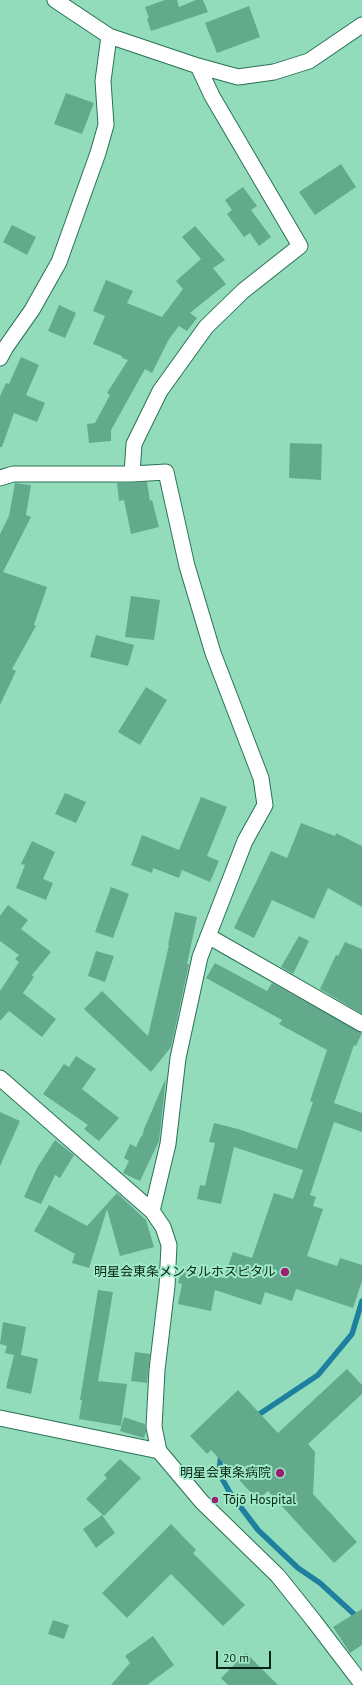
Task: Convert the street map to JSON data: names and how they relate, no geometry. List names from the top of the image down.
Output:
{
  "places": ["明星会東条メンタルホスピタル", "明星会東条病院", "Tōjō Hospital"],
  "scale_bar": "20 m"
}
